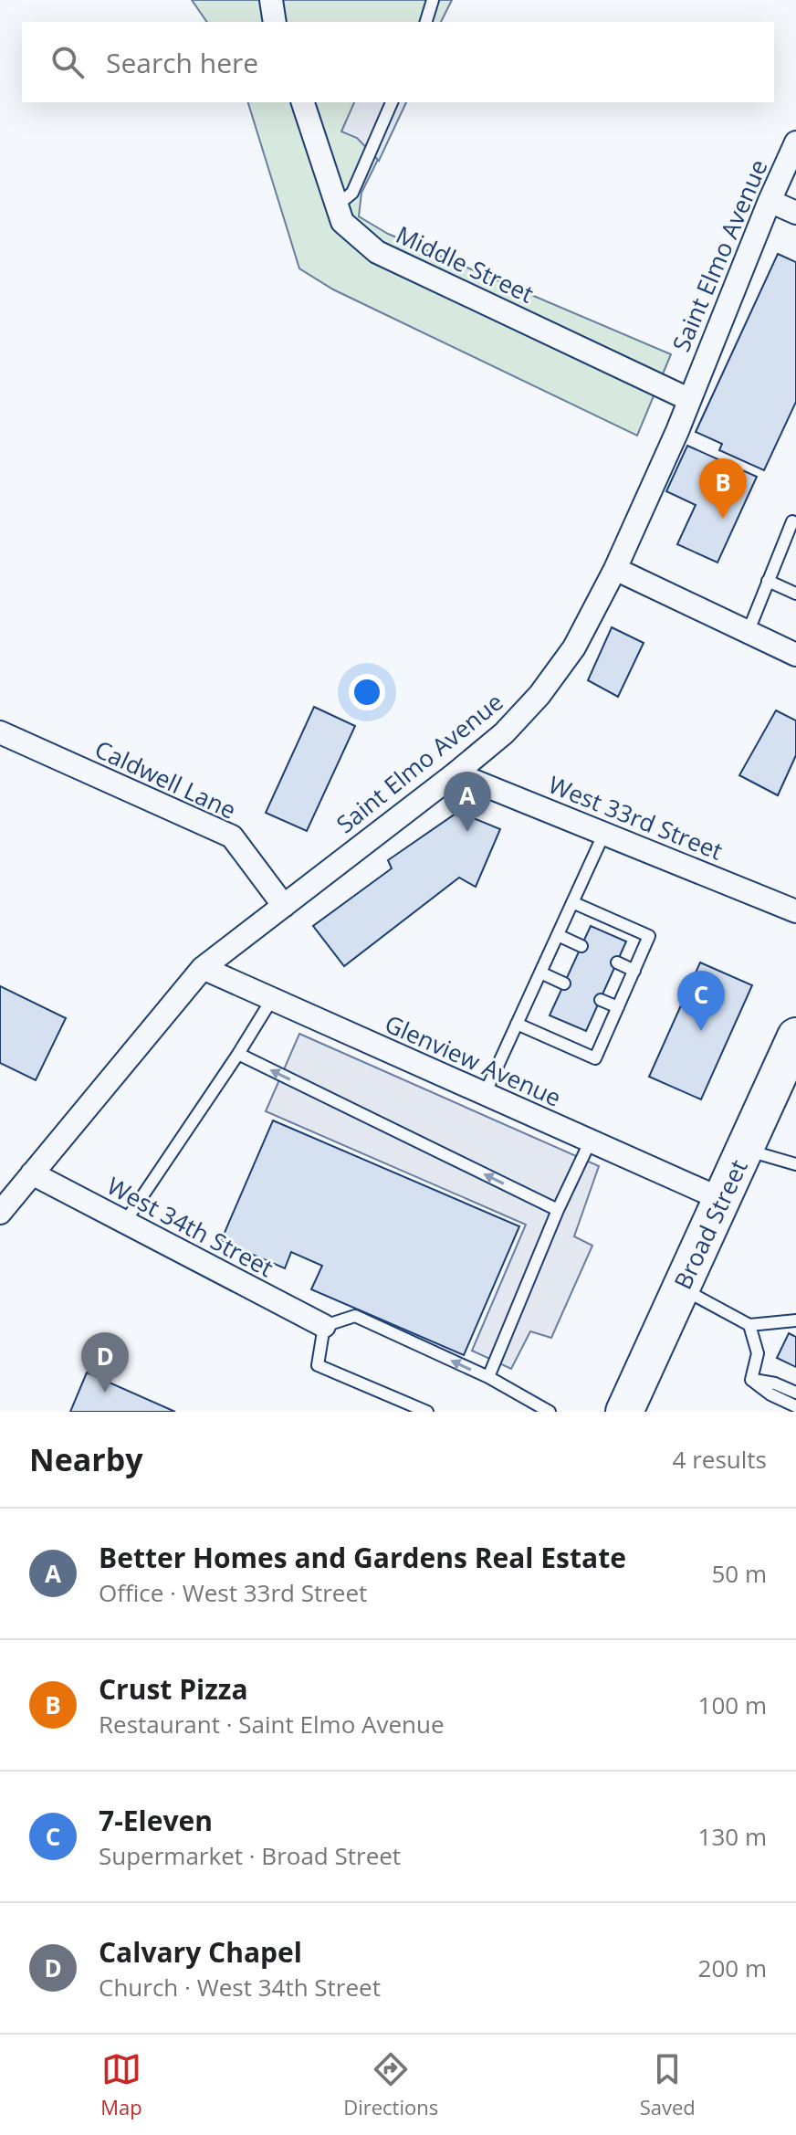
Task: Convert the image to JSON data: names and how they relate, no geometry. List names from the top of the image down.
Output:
{
  "streets": {
    "main road": ["Broad Street"],
    "street": [
      "Saint Elmo Avenue",
      "Middle Street",
      "Caldwell Lane",
      "West 33rd Street",
      "Glenview Avenue",
      "West 34th Street"
    ]
  },
  "crossings": [
    ["Saint Elmo Avenue", "Middle Street"],
    ["Saint Elmo Avenue", "Caldwell Lane"],
    ["Saint Elmo Avenue", "West 33rd Street"],
    ["Saint Elmo Avenue", "Glenview Avenue"],
    ["Saint Elmo Avenue", "West 34th Street"],
    ["Glenview Avenue", "Broad Street"]
  ],
  "page": {
    "search": "Search here",
    "pins": [
      "B",
      "A",
      "C",
      "D"
    ],
    "heading": ["Nearby", "4 results"],
    "list": [
      {
        "mark": "A",
        "name": "Better Homes and Gardens Real Estate",
        "note": "Office · West 33rd Street",
        "value": "50 m"
      },
      {
        "mark": "B",
        "name": "Crust Pizza",
        "note": "Restaurant · Saint Elmo Avenue",
        "value": "100 m"
      },
      {
        "mark": "C",
        "name": "7-Eleven",
        "note": "Supermarket · Broad Street",
        "value": "130 m"
      },
      {
        "mark": "D",
        "name": "Calvary Chapel",
        "note": "Church · West 34th Street",
        "value": "200 m"
      }
    ],
    "nav": ["Map", "Directions", "Saved"]
  }
}
